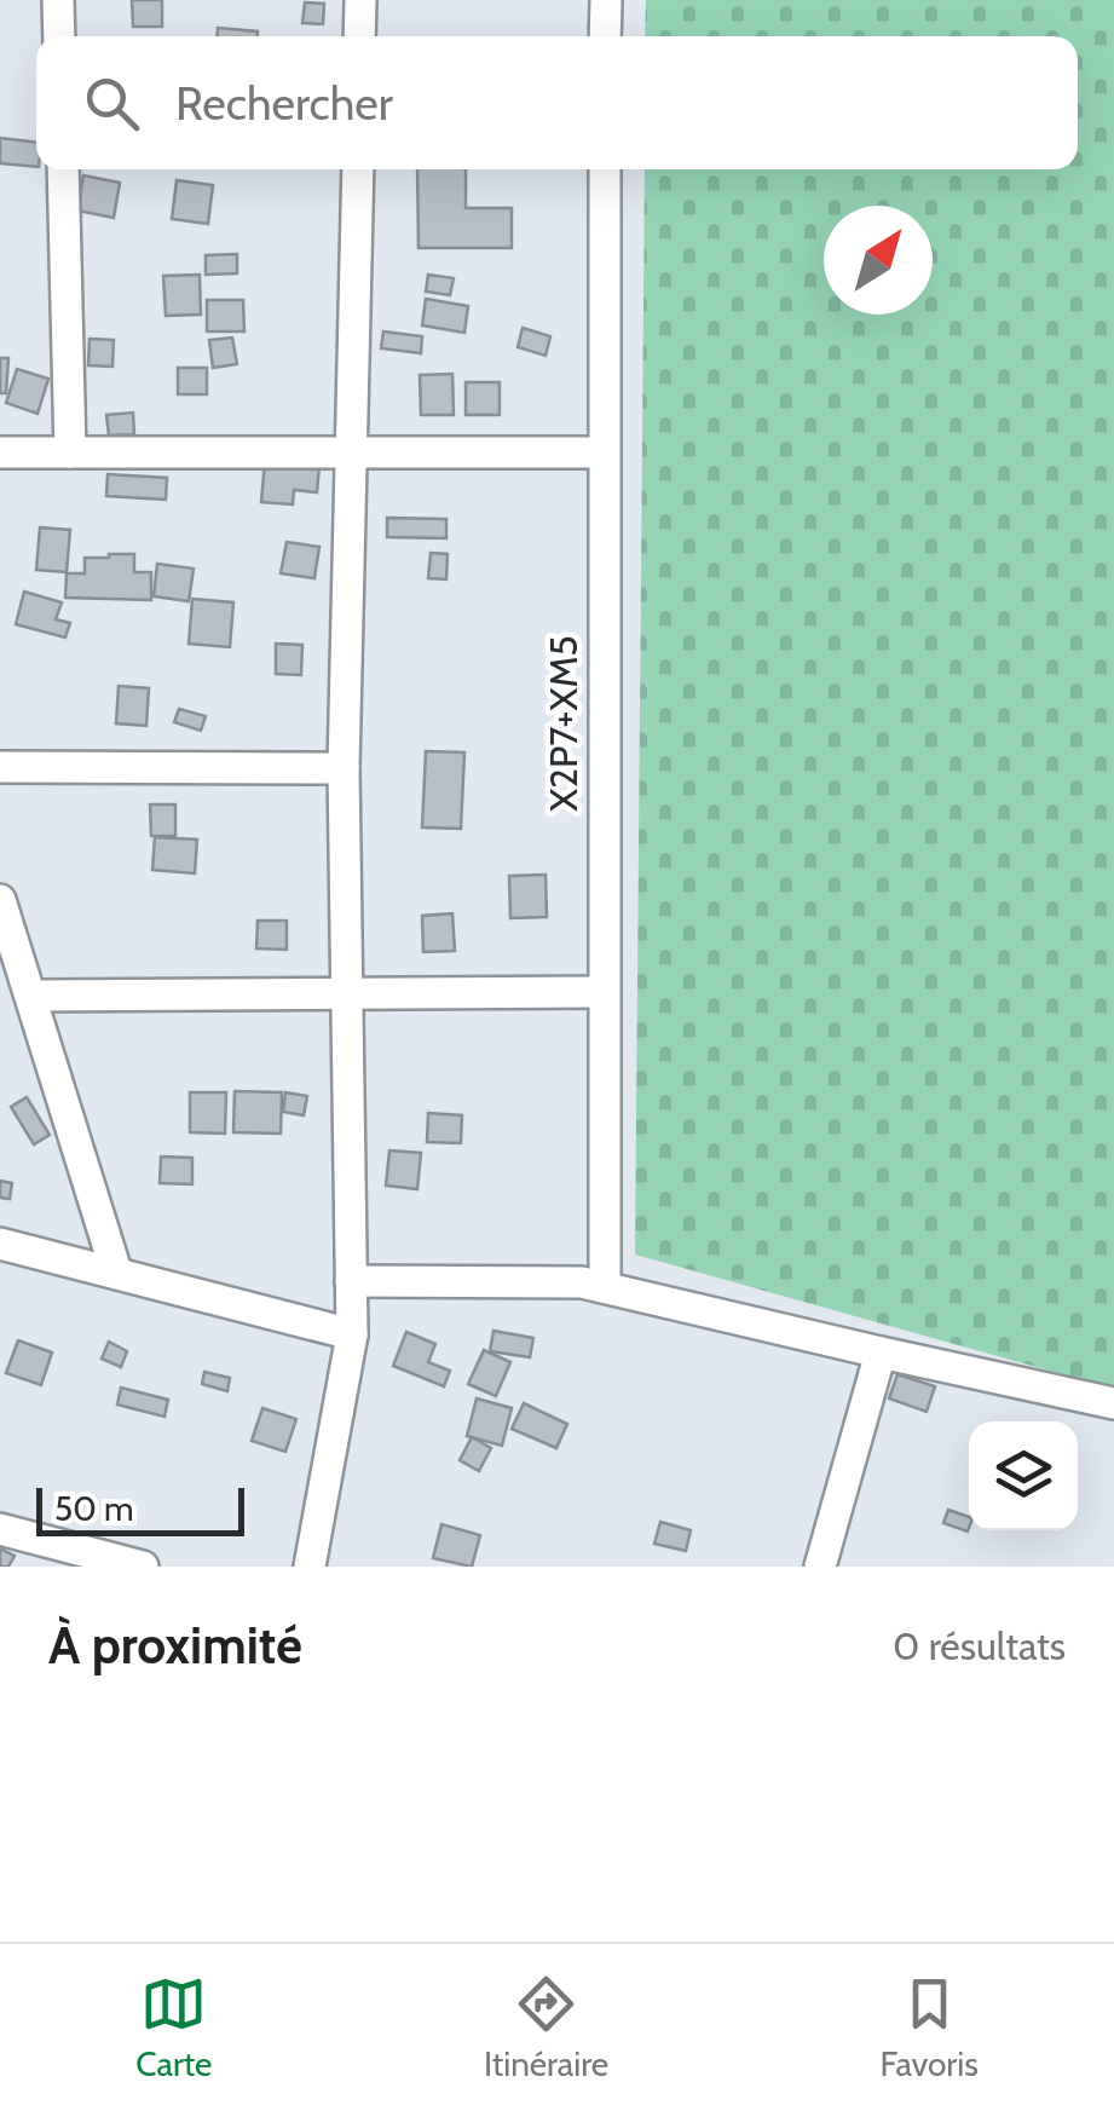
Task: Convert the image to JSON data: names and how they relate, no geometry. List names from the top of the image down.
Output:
{
  "streets": {
    "street": ["X2P7+XM5"]
  },
  "scale_bar": "50 m",
  "north": "top right",
  "page": {
    "search": "Rechercher",
    "scale": "50 m",
    "heading": ["À proximité", "0 résultats"],
    "nav": ["Carte", "Itinéraire", "Favoris"]
  }
}
